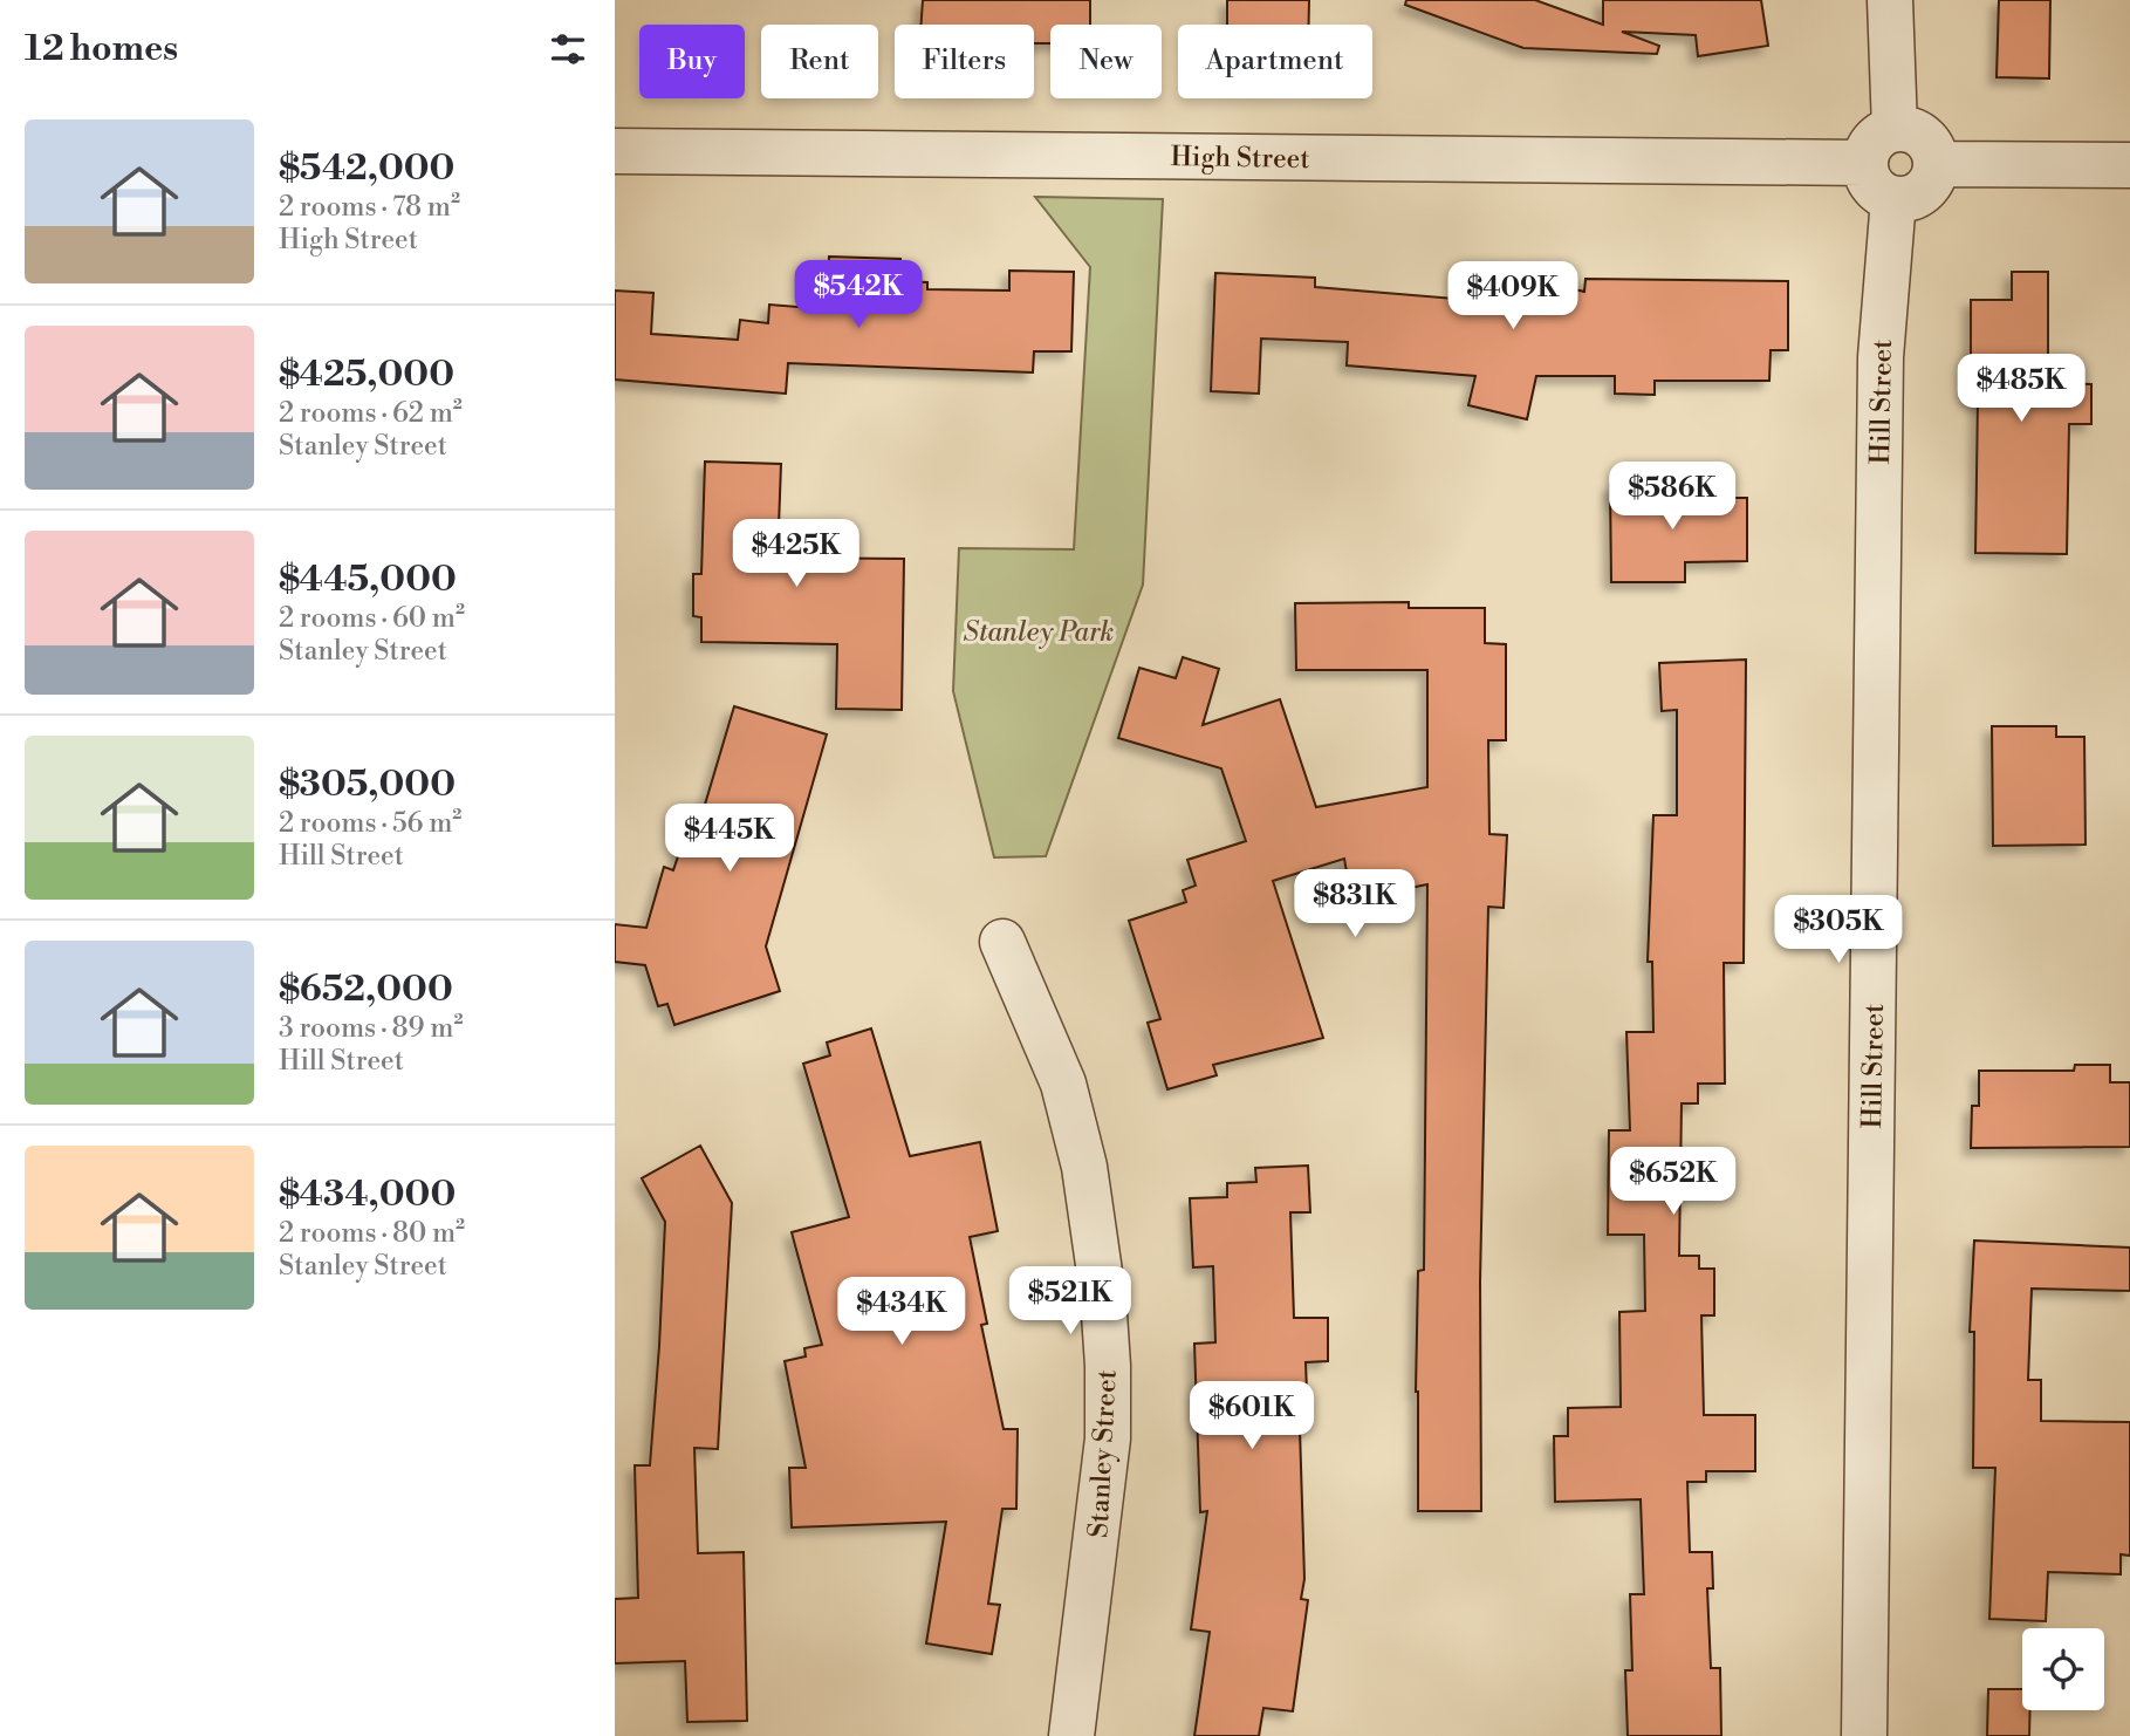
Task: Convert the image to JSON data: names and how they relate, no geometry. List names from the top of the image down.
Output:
{
  "streets": {
    "street": ["High Street", "Hill Street", "Stanley Street"]
  },
  "crossings": [
    ["High Street", "Hill Street"]
  ],
  "parks": ["Stanley Park"],
  "page": {
    "heading": "12 homes",
    "chip": [
      "Buy",
      "Rent",
      "Filters",
      "New",
      "Apartment"
    ],
    "list": [
      {
        "name": "$542,000",
        "note": "2 rooms · 78 m² · High Street"
      },
      {
        "name": "$425,000",
        "note": "2 rooms · 62 m² · Stanley Street"
      },
      {
        "name": "$445,000",
        "note": "2 rooms · 60 m² · Stanley Street"
      },
      {
        "name": "$305,000",
        "note": "2 rooms · 56 m² · Hill Street"
      },
      {
        "name": "$652,000",
        "note": "3 rooms · 89 m² · Hill Street"
      },
      {
        "name": "$434,000",
        "note": "2 rooms · 80 m² · Stanley Street"
      }
    ],
    "price": [
      "$542K",
      "$409K",
      "$485K",
      "$586K",
      "$425K",
      "$445K",
      "$831K",
      "$305K",
      "$652K",
      "$521K",
      "$434K",
      "$601K"
    ]
  }
}
